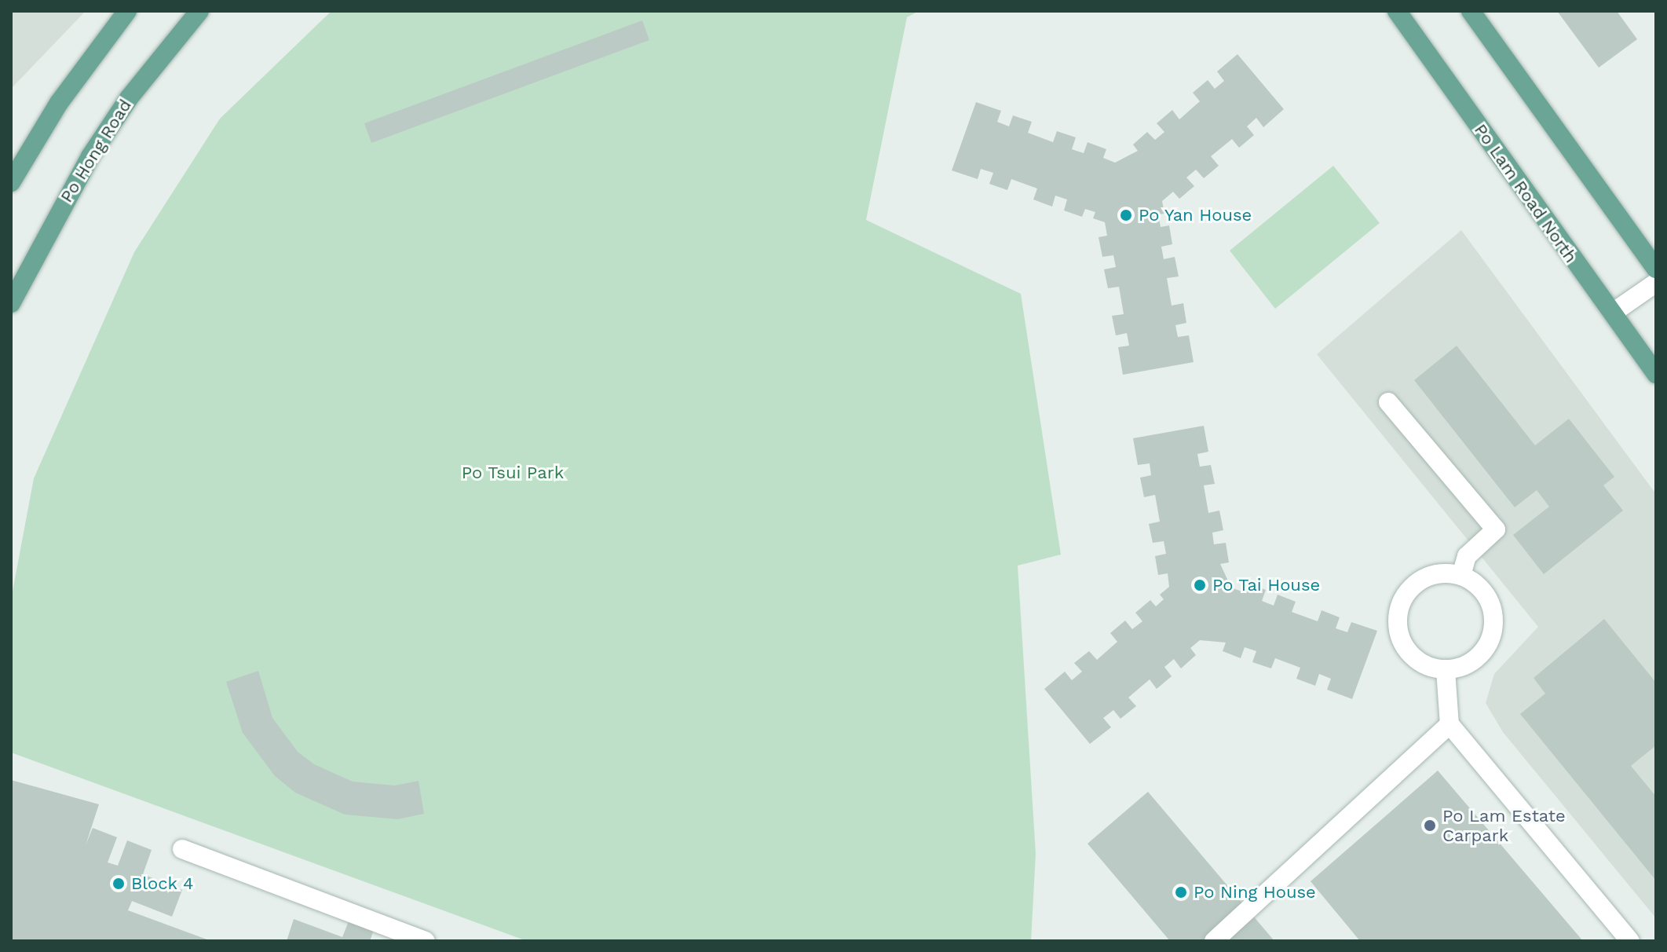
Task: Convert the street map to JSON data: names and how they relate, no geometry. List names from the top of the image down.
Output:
{
  "streets": {
    "main road": ["Po Hong Road", "Po Lam Road North"]
  },
  "parks": ["Po Tsui Park"],
  "places": [
    "Po Yan House",
    "Po Tai House",
    "Po Lam Estate Carpark",
    "Block 4",
    "Po Ning House"
  ]
}
